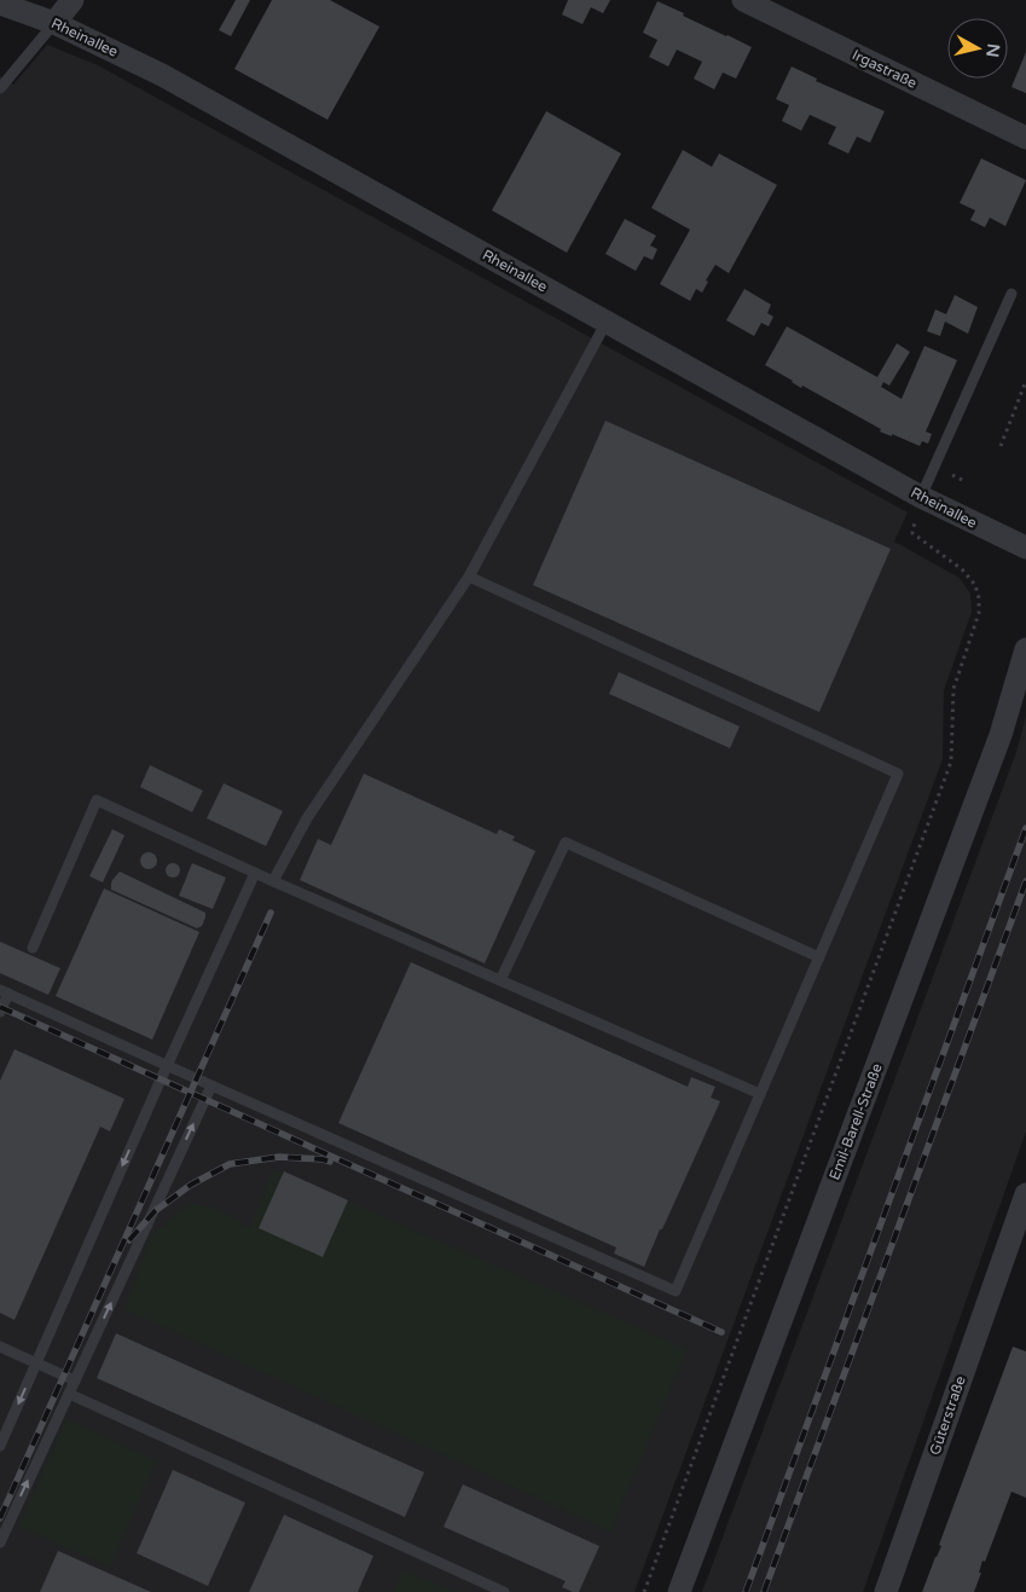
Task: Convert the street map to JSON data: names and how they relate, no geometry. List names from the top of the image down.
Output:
{
  "streets": {
    "street": [
      "Rheinallee",
      "Irgastraße",
      "Emil-Barell-Straße",
      "Güterstraße"
    ]
  },
  "north": "right"
}
